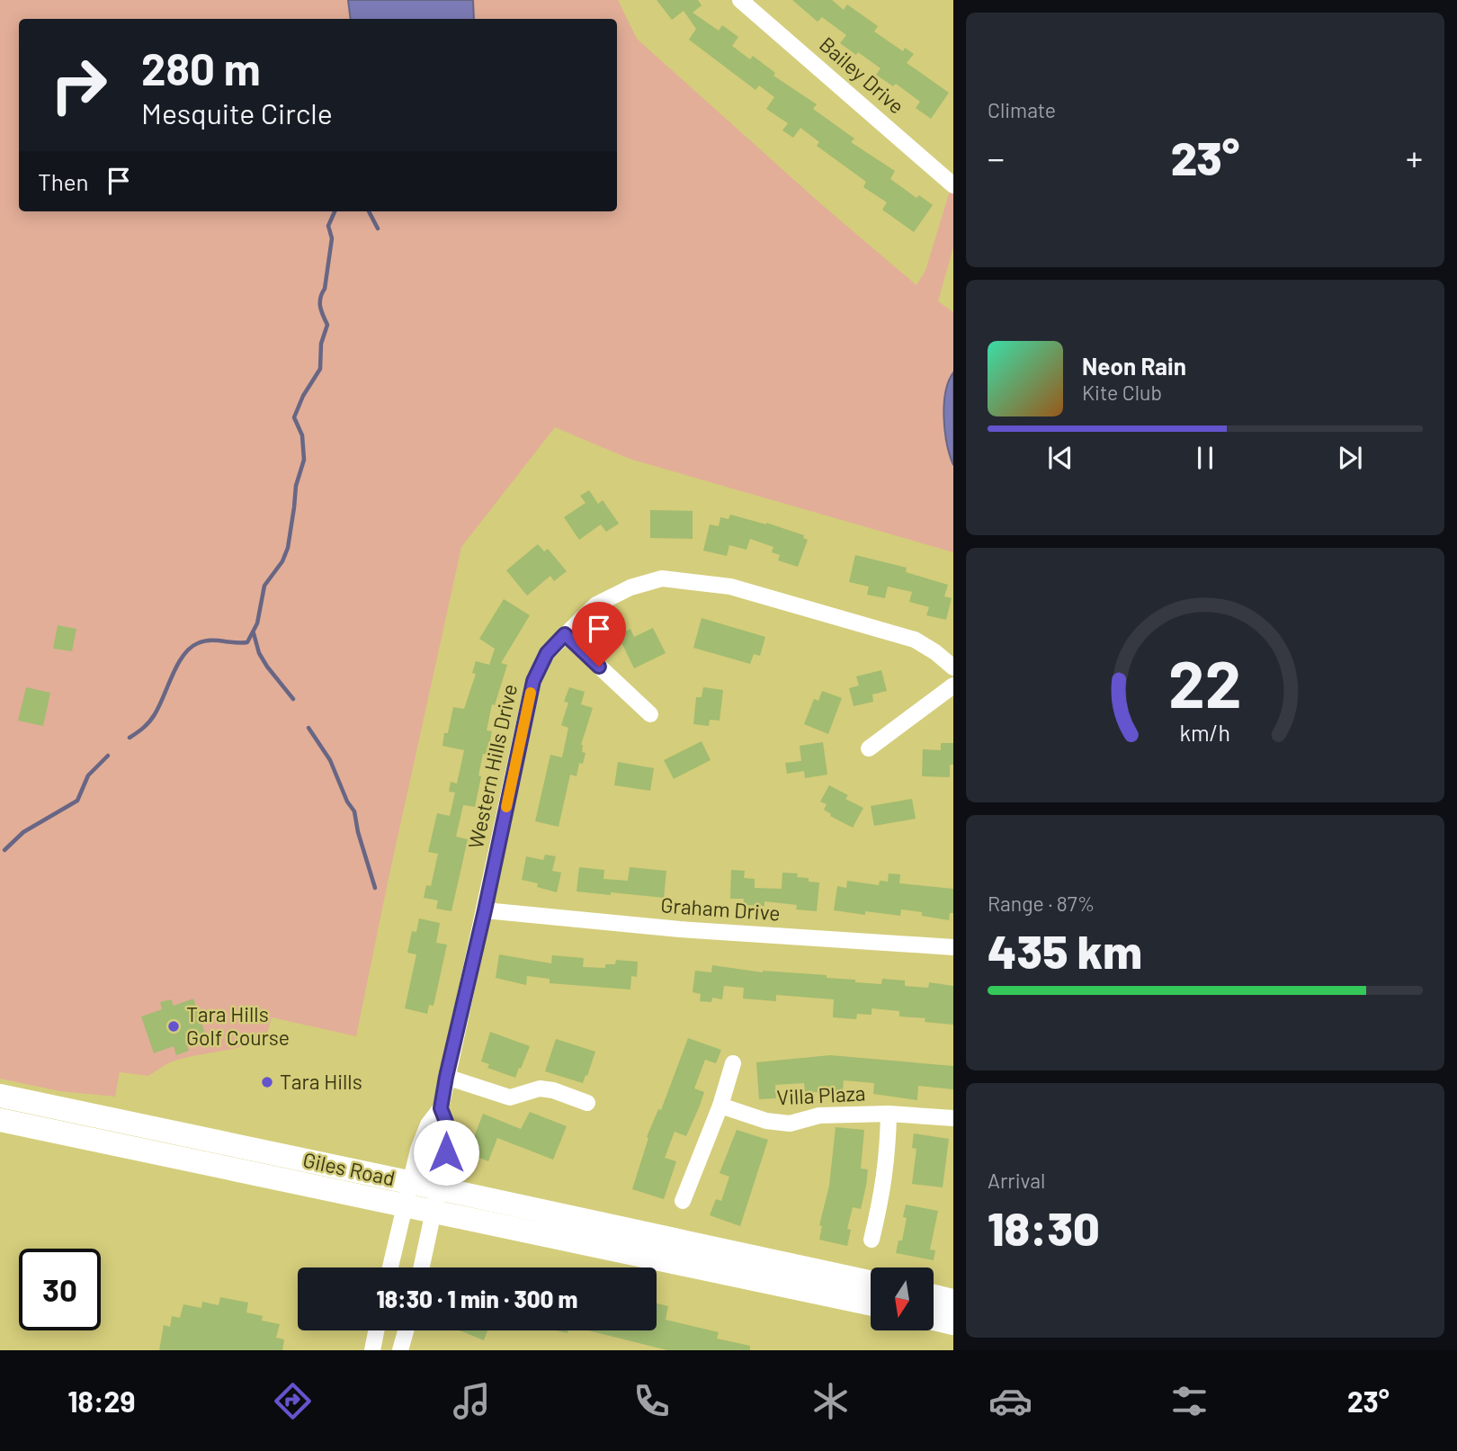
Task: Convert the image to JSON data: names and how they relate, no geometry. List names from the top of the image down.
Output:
{
  "streets": {
    "main road": ["Giles Road"],
    "street": [
      "Bailey Drive",
      "Western Hills Drive",
      "Graham Drive",
      "Villa Plaza"
    ]
  },
  "crossings": [
    ["Western Hills Drive", "Graham Drive"],
    ["Western Hills Drive", "Giles Road"]
  ],
  "places": ["Tara Hills Golf Course", "Tara Hills"],
  "north": "bottom",
  "page": {
    "tile": [
      "Climate",
      ["Range · 87%", "435 km"],
      ["Arrival", "18:30"]
    ],
    "turn": ["280 m", "Mesquite Circle"],
    "heat": ["−", "23°", "+"],
    "then": "Then",
    "song": ["Neon Rain", "Kite Club"],
    "limit": "30",
    "trip": "18:30 · 1 min · 300 m",
    "tabs": ["18:29", "23°"],
    "gauge": ["22", "km/h"]
  }
}
